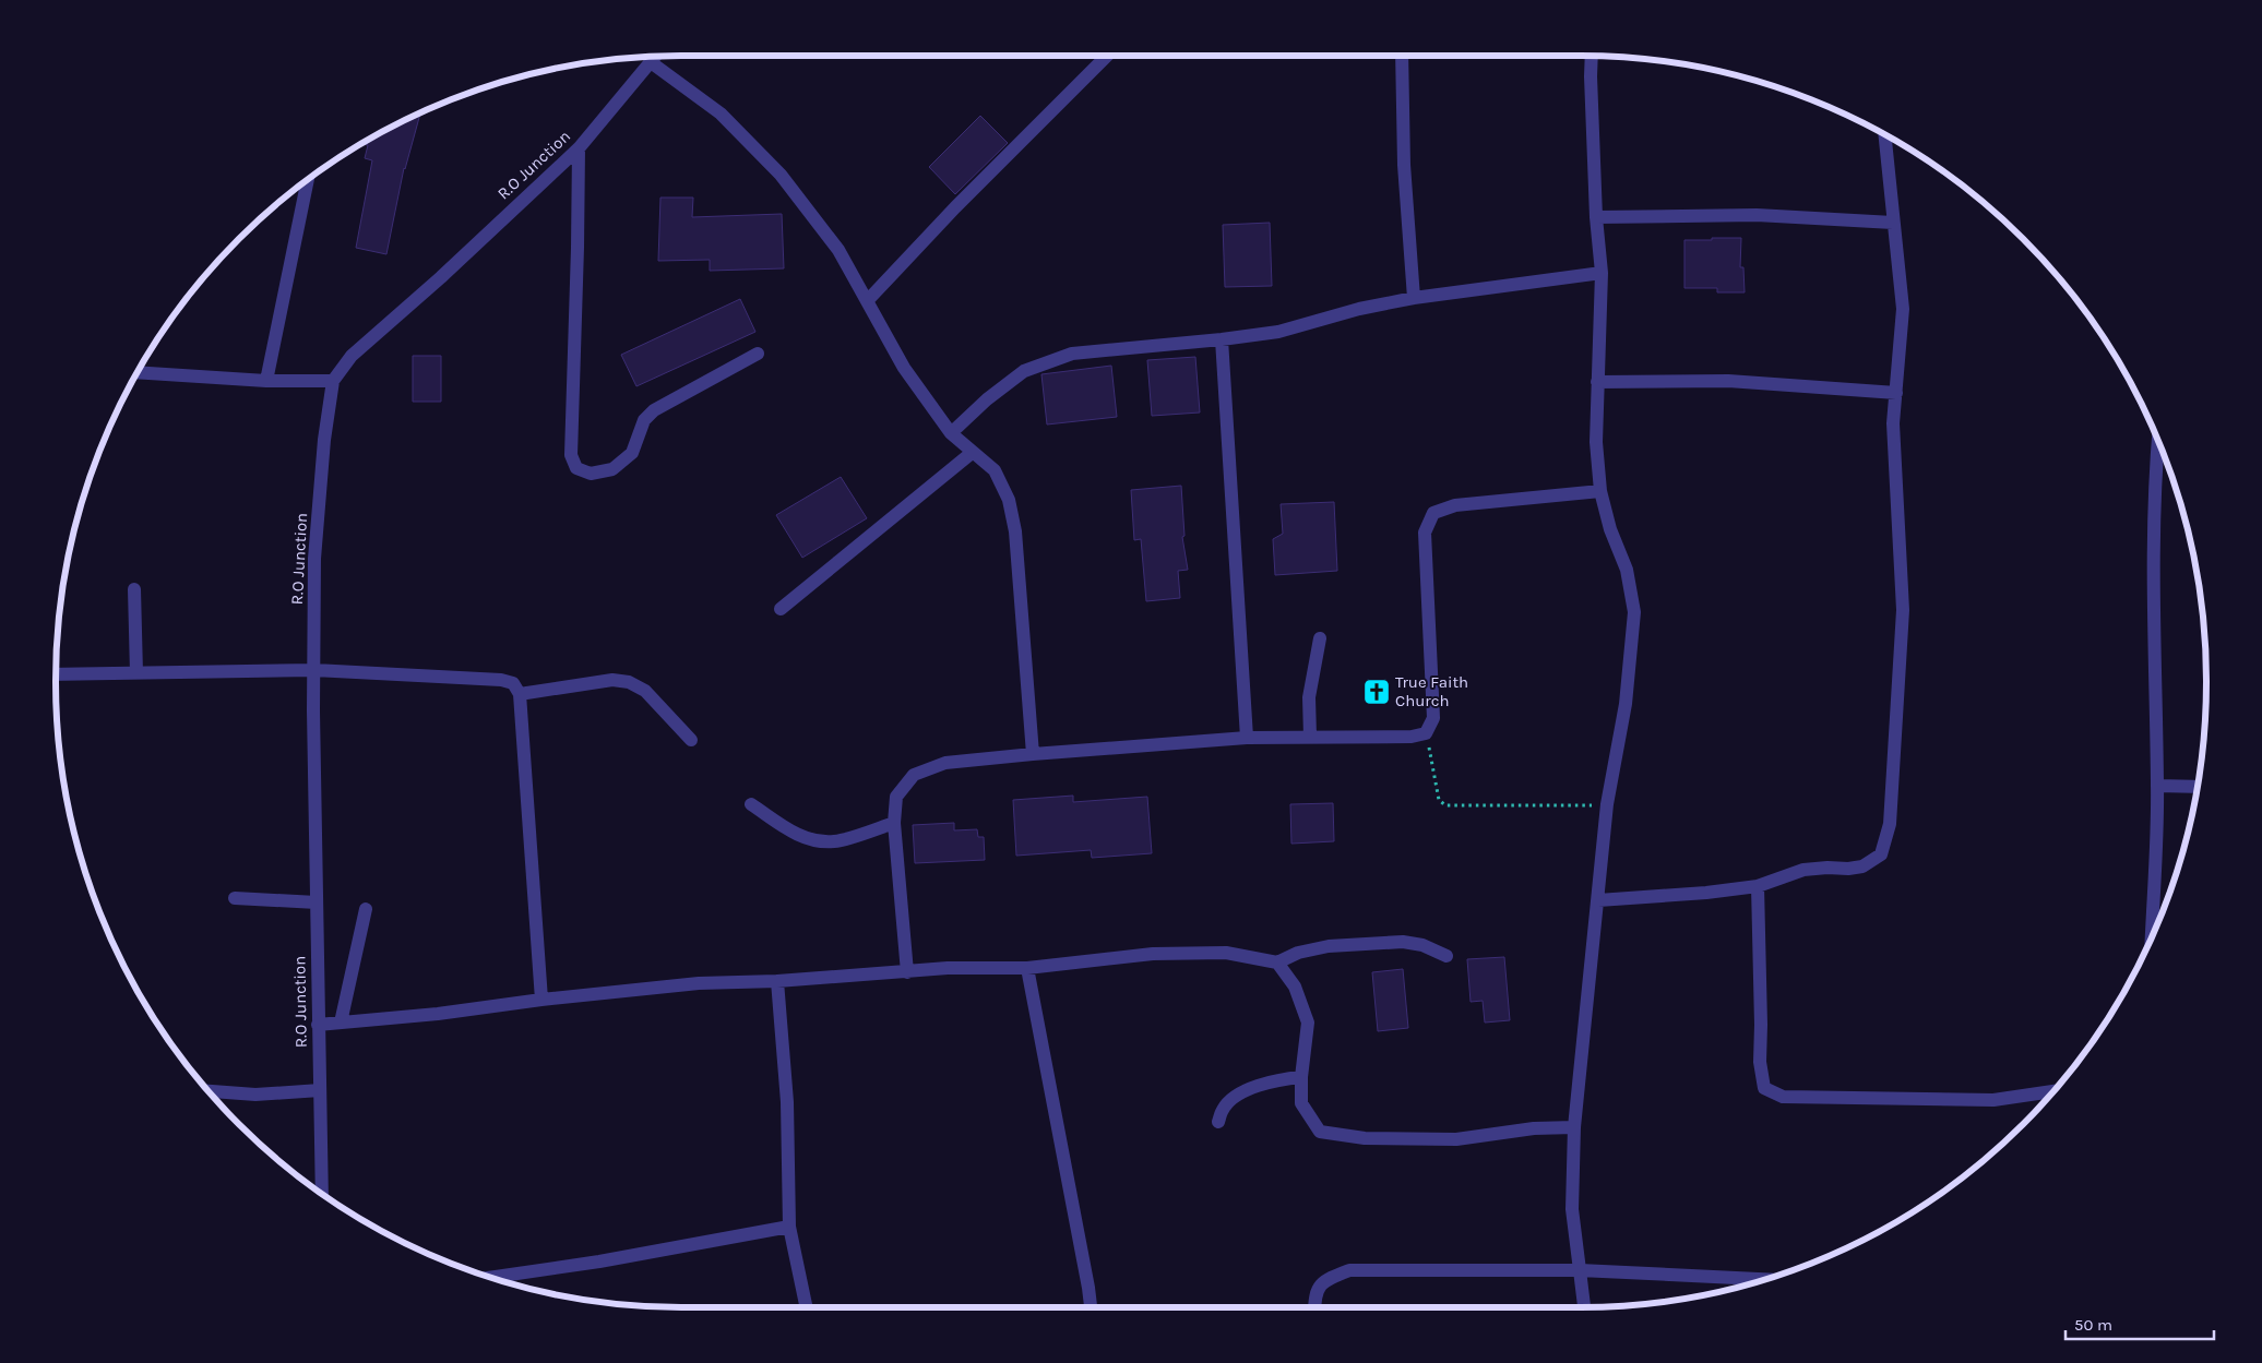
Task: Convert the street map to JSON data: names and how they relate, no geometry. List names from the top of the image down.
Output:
{
  "streets": {
    "street": ["R.O Junction"]
  },
  "places": {
    "church": ["True Faith Church"]
  },
  "scale_bar": "50 m"
}
